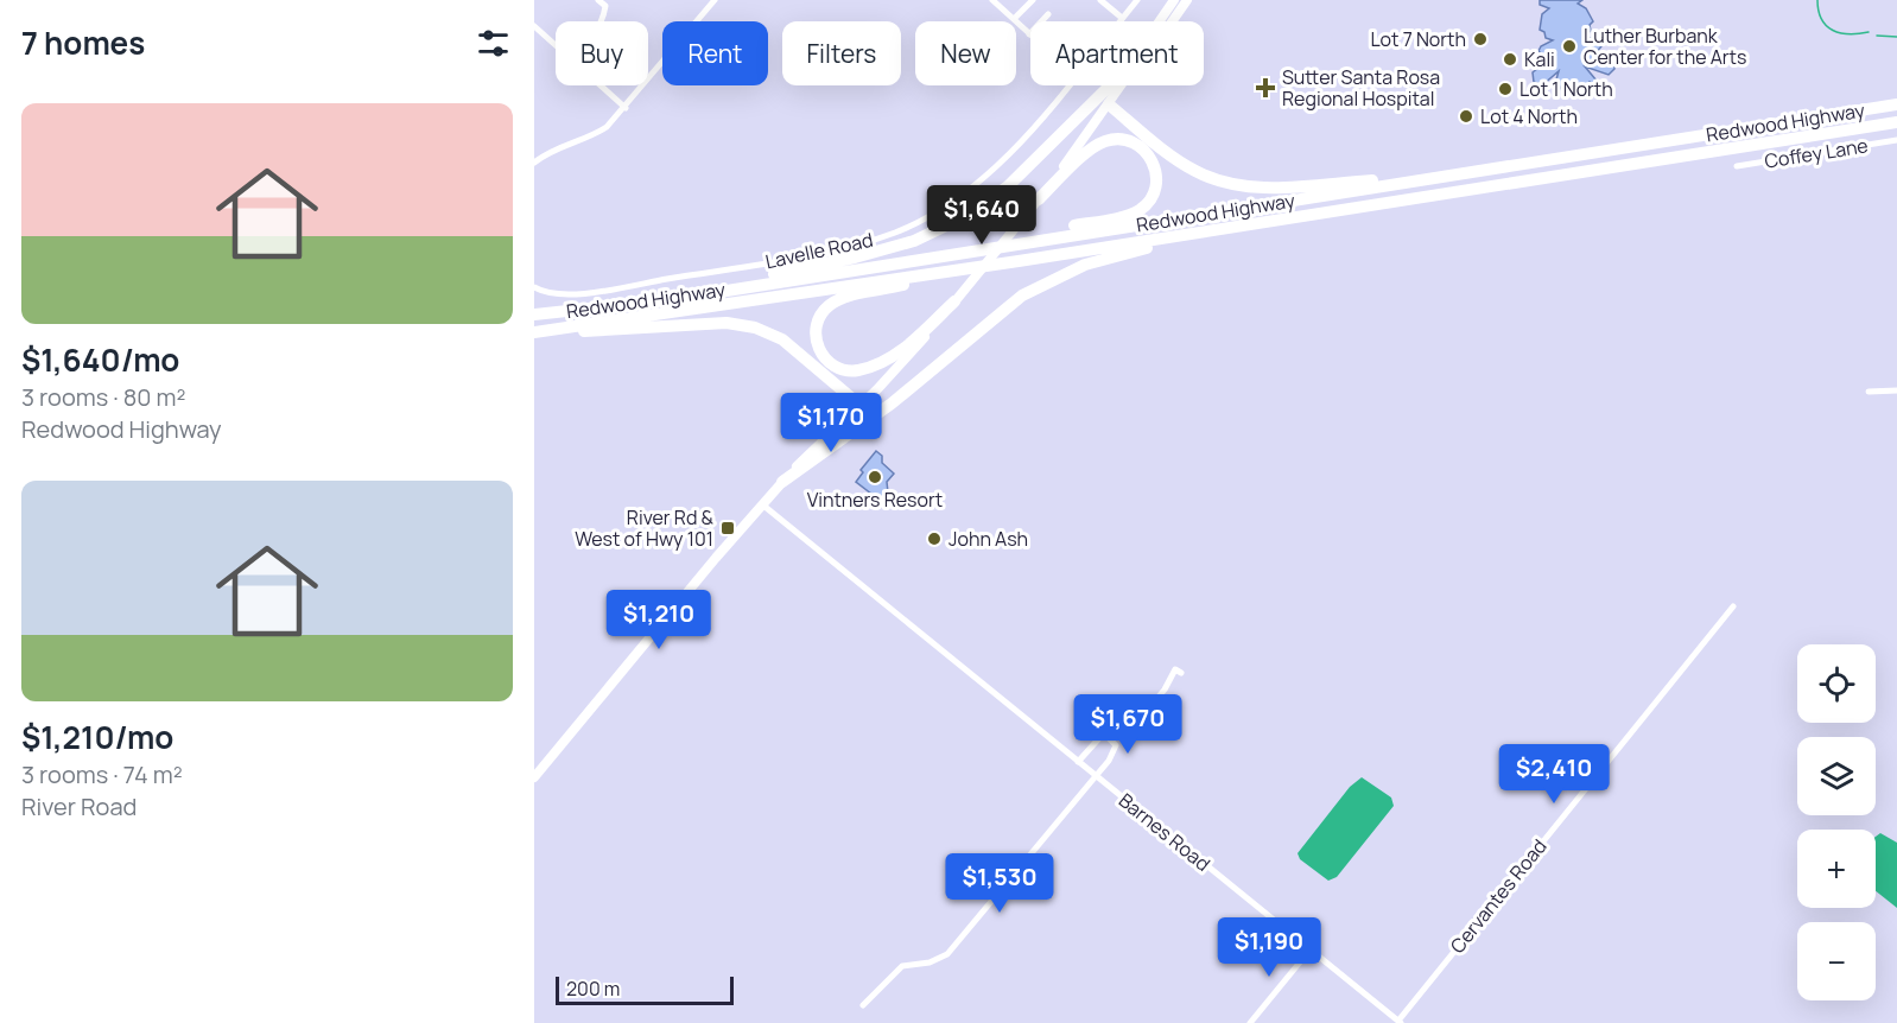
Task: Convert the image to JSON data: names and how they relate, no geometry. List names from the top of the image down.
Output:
{
  "streets": {
    "highway": ["Redwood Highway"],
    "street": [
      "Coffey Lane",
      "Lavelle Road",
      "Barnes Road",
      "Cervantes Road"
    ]
  },
  "crossings": [
    ["Barnes Road", "Cervantes Road"]
  ],
  "places": {
    "other": [
      "Lot 7 North",
      "Luther Burbank Center for the Arts",
      "Kali",
      "Lot 1 North",
      "Lot 4 North",
      "Vintners Resort",
      "John Ash"
    ],
    "health": ["Sutter Santa Rosa Regional Hospital"],
    "transit": ["River Rd & West of Hwy 101"]
  },
  "scale_bar": "200 m",
  "page": {
    "heading": "7 homes",
    "chip": [
      "Buy",
      "Rent",
      "Filters",
      "New",
      "Apartment"
    ],
    "list": [
      {
        "name": "$1,640/mo",
        "note": "3 rooms · 80 m² · Redwood Highway"
      },
      {
        "name": "$1,210/mo",
        "note": "3 rooms · 74 m² · River Road"
      }
    ],
    "price": [
      "$1,640",
      "$1,170",
      "$1,210",
      "$1,670",
      "$2,410",
      "$1,530",
      "$1,190"
    ],
    "map_buttons": ["+", "−"],
    "scale": "200 m"
  }
}
